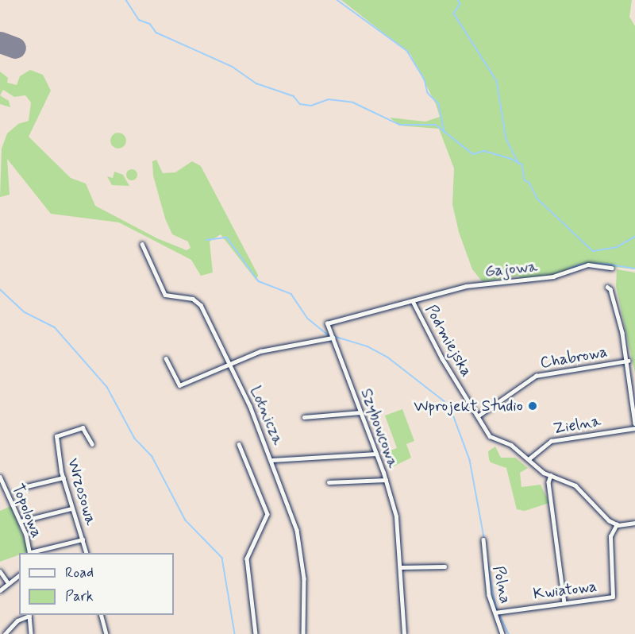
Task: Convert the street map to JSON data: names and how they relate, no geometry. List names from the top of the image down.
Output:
{
  "streets": {
    "street": [
      "Gajowa",
      "Podmiejska",
      "Chabrowa",
      "Lotnicza",
      "Zielna",
      "Szybowcowa",
      "Wrzosowa",
      "Topolowa",
      "Polna",
      "Kwiatowa"
    ]
  },
  "crossings": [
    ["Gajowa", "Podmiejska"],
    ["Gajowa", "Szybowcowa"],
    ["Podmiejska", "Chabrowa"],
    ["Podmiejska", "Zielna"],
    ["Podmiejska", "Szybowcowa"],
    ["Podmiejska", "Kwiatowa"],
    ["Polna", "Kwiatowa"]
  ],
  "places": ["Wprojekt Studio"],
  "legend": ["Road", "Park"]
}
